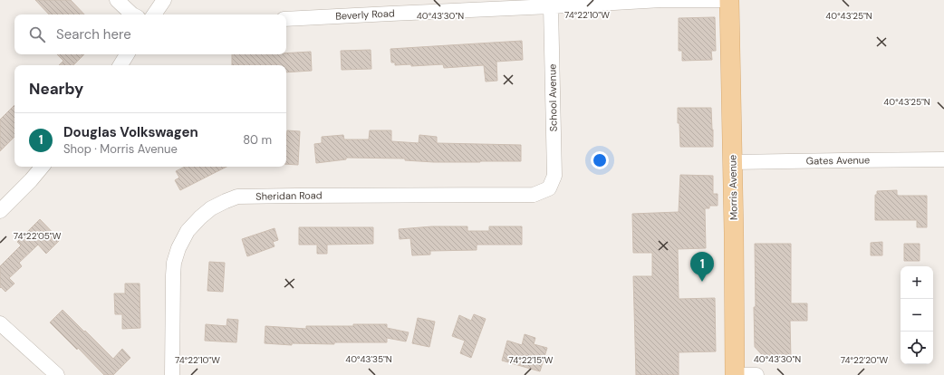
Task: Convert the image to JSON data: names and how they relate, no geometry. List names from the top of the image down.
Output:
{
  "streets": {
    "main road": ["Morris Avenue"],
    "street": [
      "Beverly Road",
      "School Avenue",
      "Gates Avenue",
      "Sheridan Road"
    ]
  },
  "crossings": [
    ["Beverly Road", "School Avenue"],
    ["Beverly Road", "Morris Avenue"],
    ["School Avenue", "Sheridan Road"],
    ["Gates Avenue", "Morris Avenue"]
  ],
  "page": {
    "search": "Search here",
    "heading": "Nearby",
    "list": [
      {
        "mark": "1",
        "name": "Douglas Volkswagen",
        "note": "Shop · Morris Avenue",
        "value": "80 m"
      }
    ],
    "pins": "1",
    "map_buttons": ["+", "−"]
  },
  "coordinates": [
    "74°22'10\"W",
    "40°43'30\"N",
    "40°43'25\"N",
    "74°22'05\"W",
    "40°43'35\"N",
    "74°22'15\"W",
    "74°22'20\"W"
  ]
}
